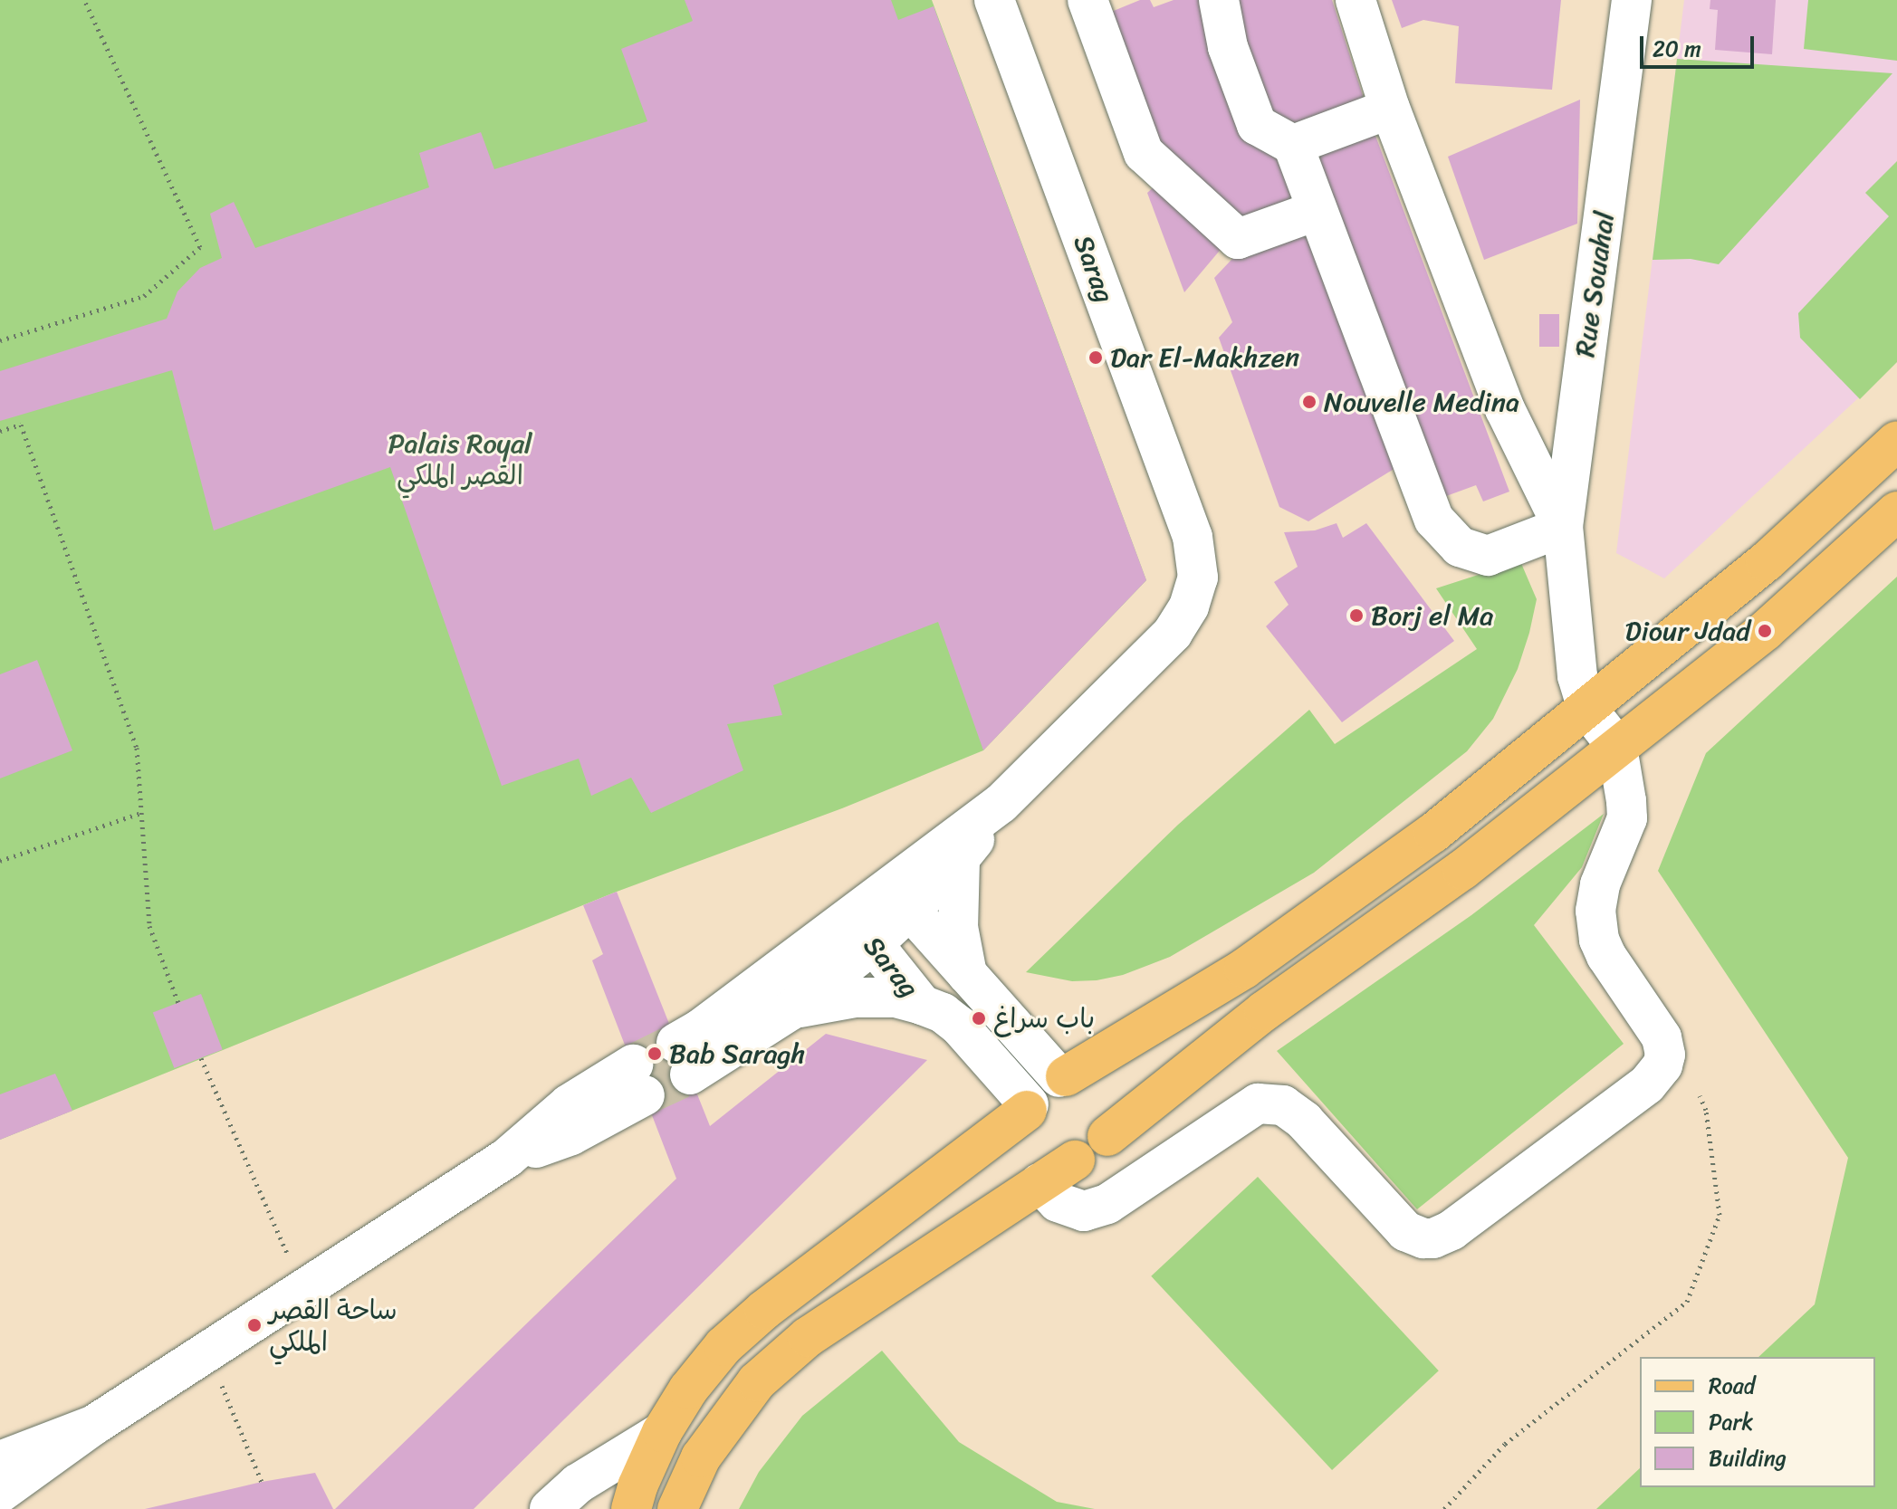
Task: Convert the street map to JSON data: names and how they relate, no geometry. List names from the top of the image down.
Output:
{
  "streets": {
    "street": ["Sarag", "Rue Souahal"]
  },
  "parks": ["Palais Royal القصر الملكي"],
  "places": [
    "Dar El-Makhzen",
    "Nouvelle Medina",
    "Borj el Ma",
    "Diour Jdad",
    "باب سراغ",
    "Bab Saragh",
    "ساحة القصر الملكي"
  ],
  "legend": ["Road", "Park", "Building"],
  "scale_bar": "20 m"
}
